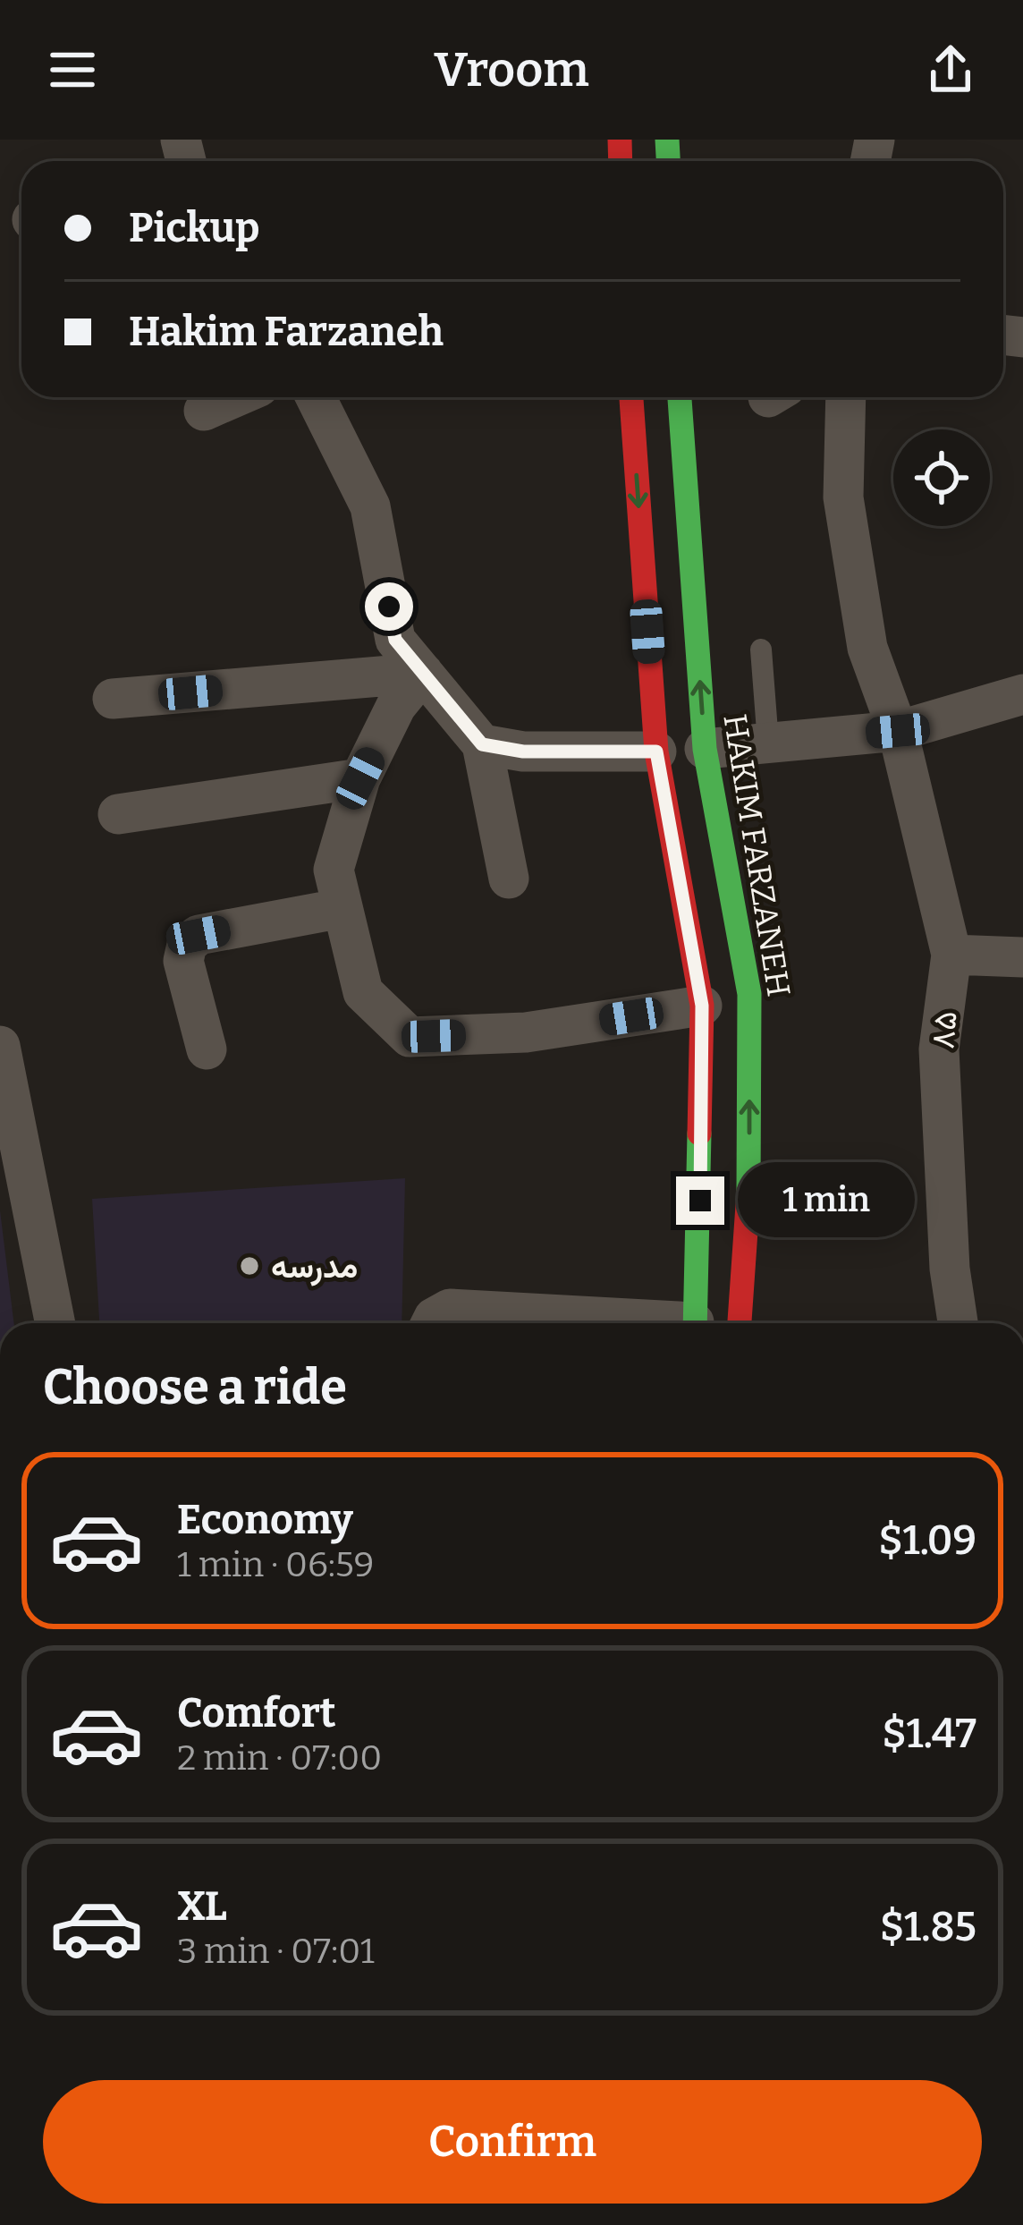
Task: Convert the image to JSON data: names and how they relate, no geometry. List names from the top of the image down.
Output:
{
  "streets": {
    "street": ["HAKIM FARZANEH", "۸۵"]
  },
  "places": ["مدرسه"],
  "page": {
    "header": "Vroom",
    "banner": ["Pickup", "Hakim Farzaneh"],
    "bubble": "1 min",
    "heading": "Choose a ride",
    "list": [
      {
        "name": "Economy",
        "note": "1 min · 06:59",
        "value": "$1.09"
      },
      {
        "name": "Comfort",
        "note": "2 min · 07:00",
        "value": "$1.47"
      },
      {
        "name": "XL",
        "note": "3 min · 07:01",
        "value": "$1.85"
      }
    ],
    "buttons": "Confirm"
  }
}
